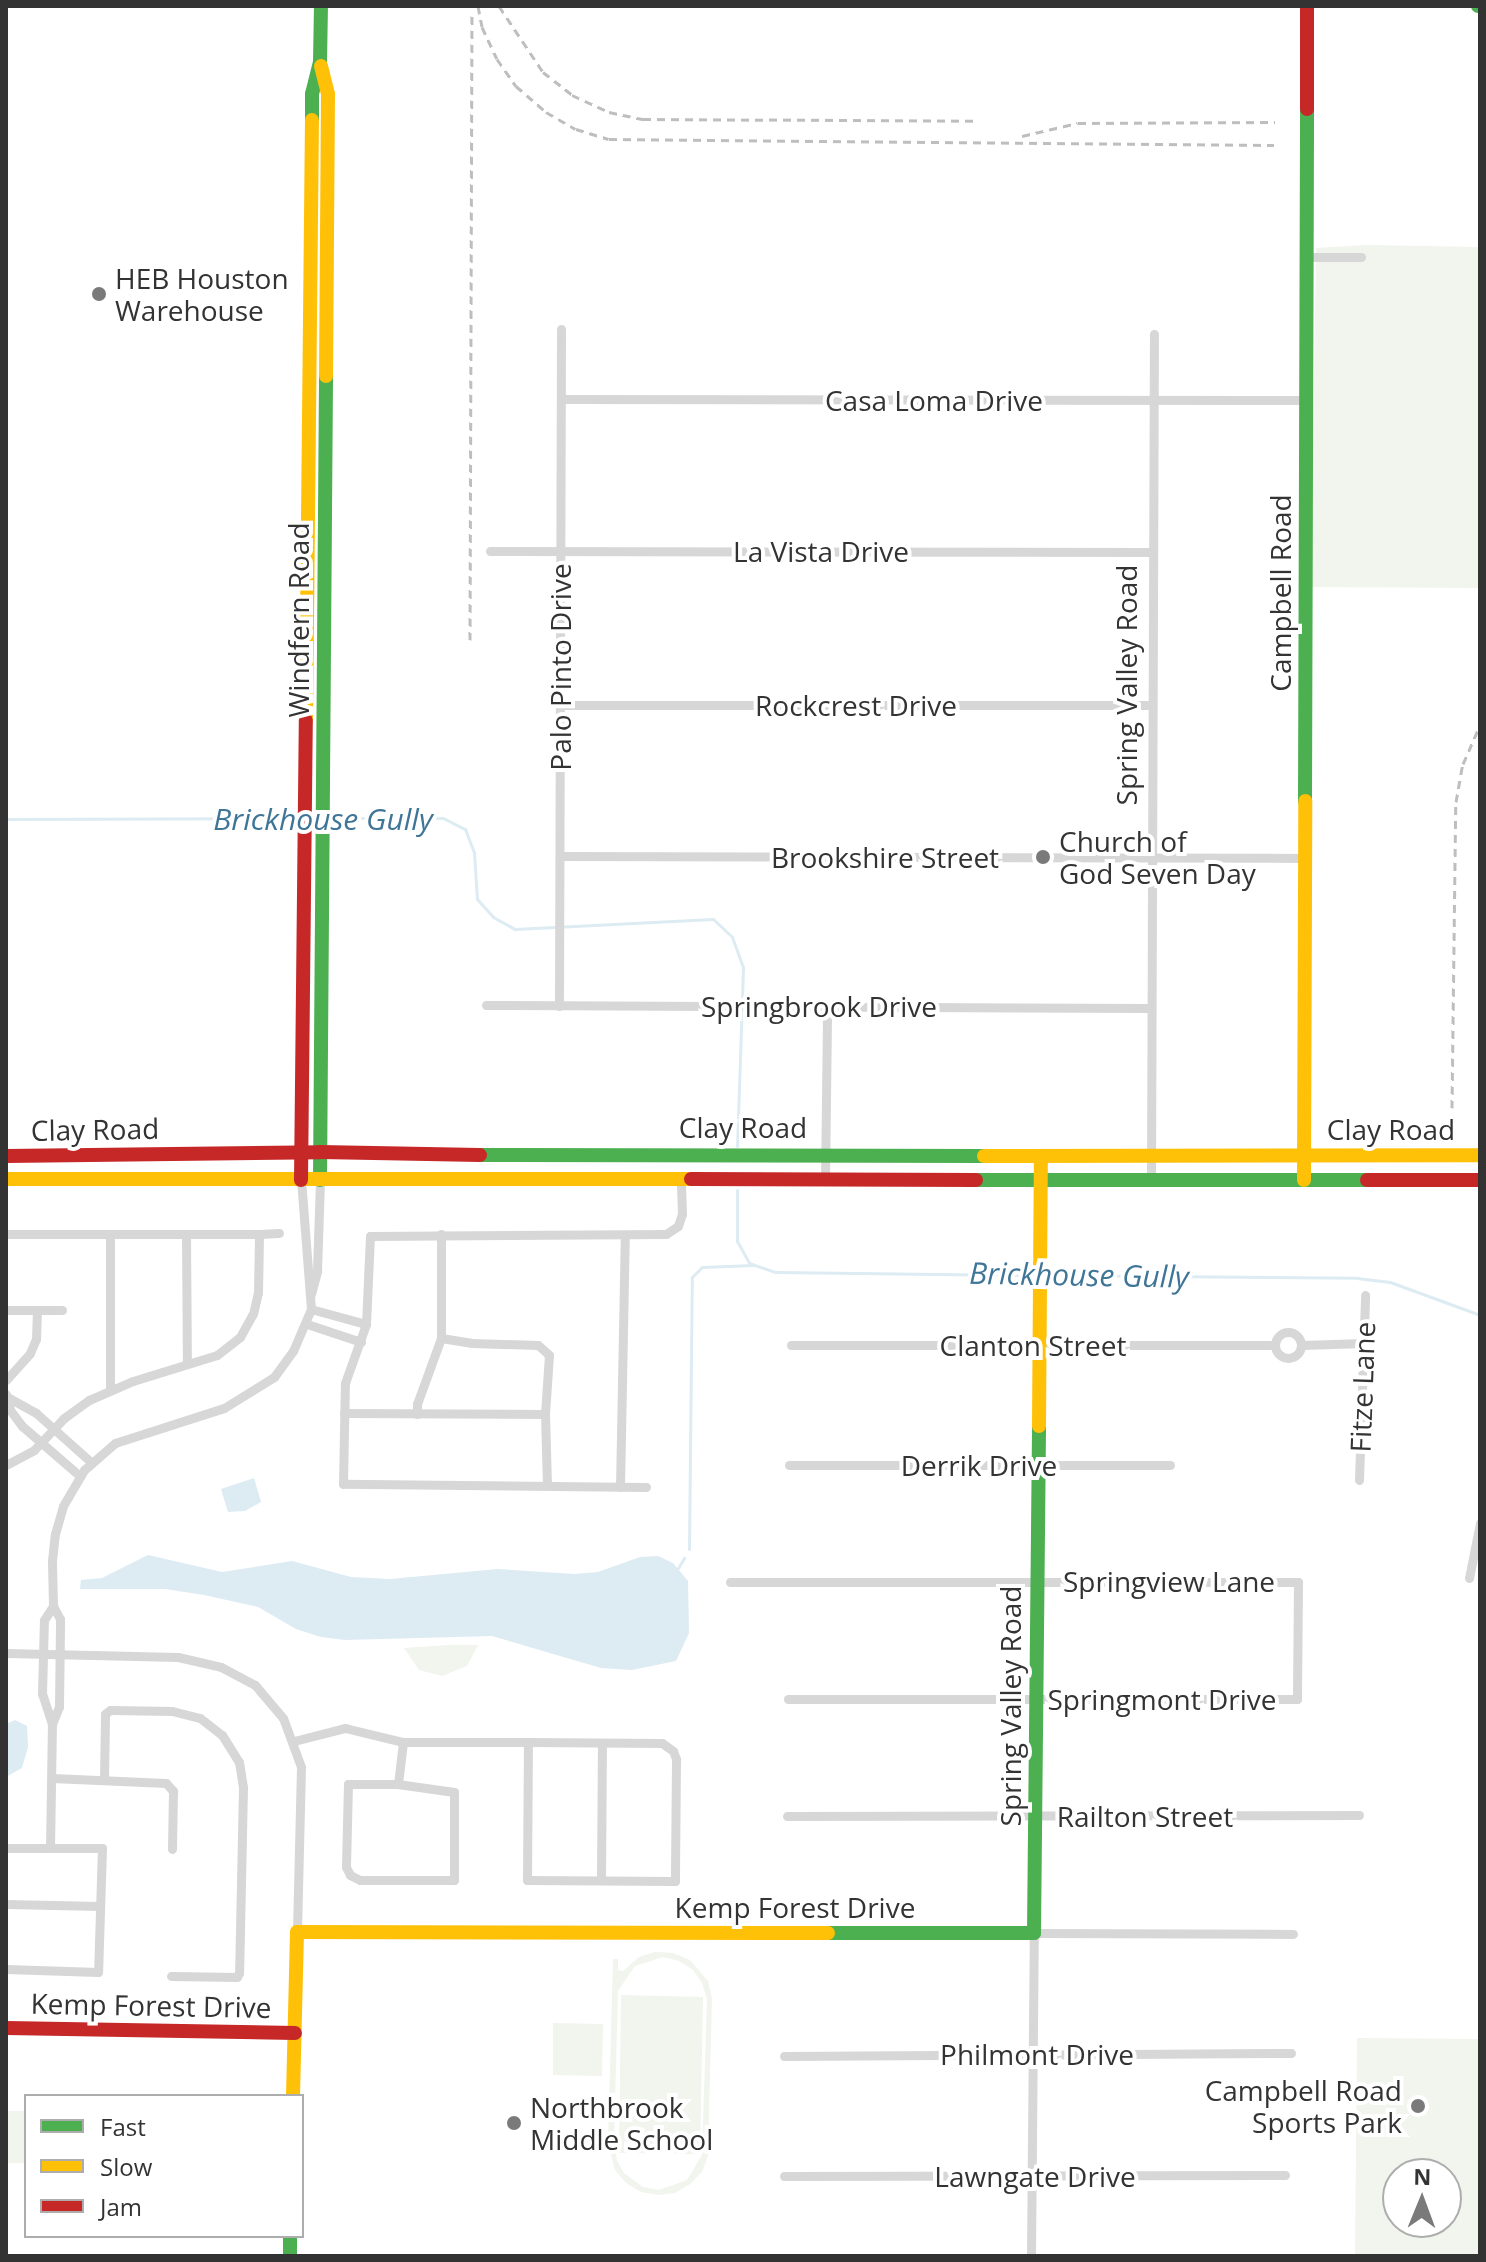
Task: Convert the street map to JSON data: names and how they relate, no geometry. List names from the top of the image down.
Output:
{
  "streets": {
    "street": [
      "Casa Loma Drive",
      "La Vista Drive",
      "Campbell Road",
      "Windfern Road",
      "Palo Pinto Drive",
      "Spring Valley Road",
      "Rockcrest Drive",
      "Brookshire Street",
      "Springbrook Drive",
      "Clay Road",
      "Clanton Street",
      "Fitze Lane",
      "Derrik Drive",
      "Springview Lane",
      "Springmont Drive",
      "Railton Street",
      "Kemp Forest Drive",
      "Philmont Drive",
      "Lawngate Drive"
    ]
  },
  "crossings": [
    ["Casa Loma Drive", "Campbell Road"],
    ["Casa Loma Drive", "Palo Pinto Drive"],
    ["Casa Loma Drive", "Spring Valley Road"],
    ["La Vista Drive", "Palo Pinto Drive"],
    ["La Vista Drive", "Spring Valley Road"],
    ["Campbell Road", "Brookshire Street"],
    ["Campbell Road", "Clay Road"],
    ["Windfern Road", "Clay Road"],
    ["Palo Pinto Drive", "Rockcrest Drive"],
    ["Palo Pinto Drive", "Brookshire Street"],
    ["Palo Pinto Drive", "Springbrook Drive"],
    ["Spring Valley Road", "Rockcrest Drive"],
    ["Spring Valley Road", "Brookshire Street"],
    ["Spring Valley Road", "Springbrook Drive"],
    ["Spring Valley Road", "Clay Road"],
    ["Spring Valley Road", "Clanton Street"],
    ["Spring Valley Road", "Derrik Drive"],
    ["Spring Valley Road", "Springview Lane"],
    ["Spring Valley Road", "Springmont Drive"],
    ["Spring Valley Road", "Railton Street"],
    ["Spring Valley Road", "Kemp Forest Drive"],
    ["Spring Valley Road", "Philmont Drive"],
    ["Spring Valley Road", "Lawngate Drive"],
    ["Clanton Street", "Fitze Lane"],
    ["Springview Lane", "Springmont Drive"]
  ],
  "water": ["Brickhouse Gully"],
  "places": [
    "HEB Houston Warehouse",
    "Church of God Seven Day",
    "Campbell Road Sports Park",
    "Northbrook Middle School"
  ],
  "legend": ["Fast", "Slow", "Jam"],
  "north": "top"
}
